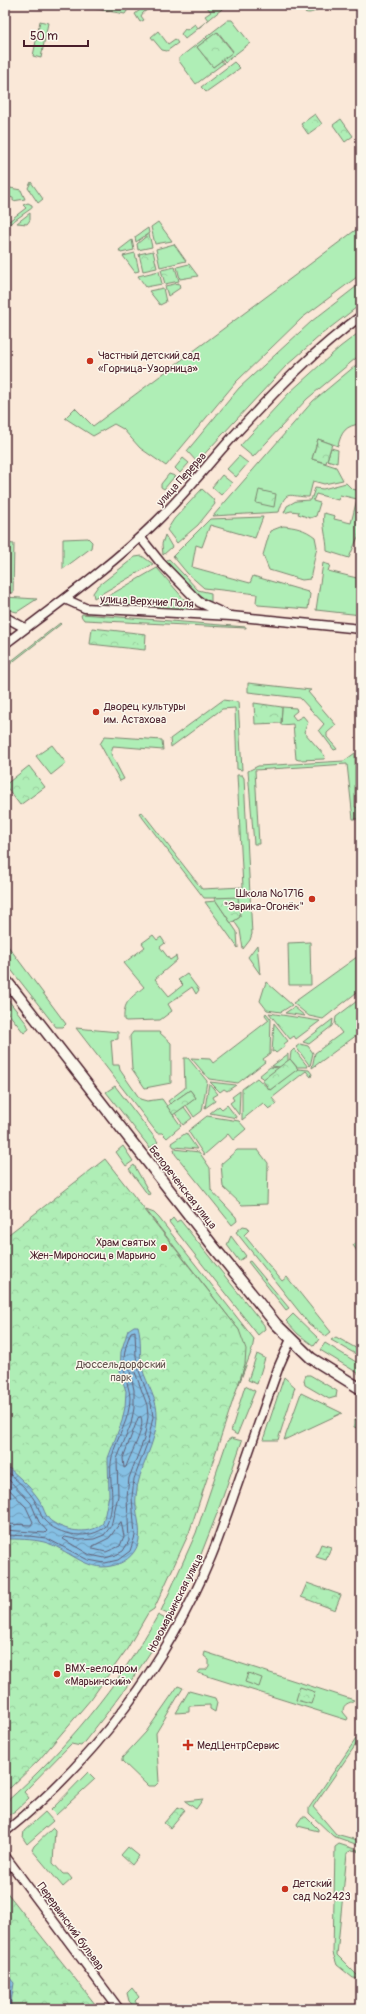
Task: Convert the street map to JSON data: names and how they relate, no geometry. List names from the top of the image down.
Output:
{
  "streets": {
    "main road": ["Белореченская улица"],
    "street": [
      "улица Перерва",
      "улица Верхние Поля",
      "Новомарьинская улица",
      "Перервинский бульвар"
    ]
  },
  "crossings": [
    ["улица Перерва", "улица Верхние Поля"],
    ["Белореченская улица", "Новомарьинская улица"]
  ],
  "parks": ["Дюссельдорфский парк"],
  "places": {
    "other": [
      "Частный детский сад «Горница-Узорница»",
      "Дворец культуры им. Астахова",
      "Школа №1716 \"Эврика-Огонёк\"",
      "Храм святых Жен-Мироносиц в Марьино",
      "BMX-велодром «Марьинский»",
      "Детский сад №2423"
    ],
    "health": ["МедЦентрСервис"]
  },
  "scale_bar": "50 m"
}
